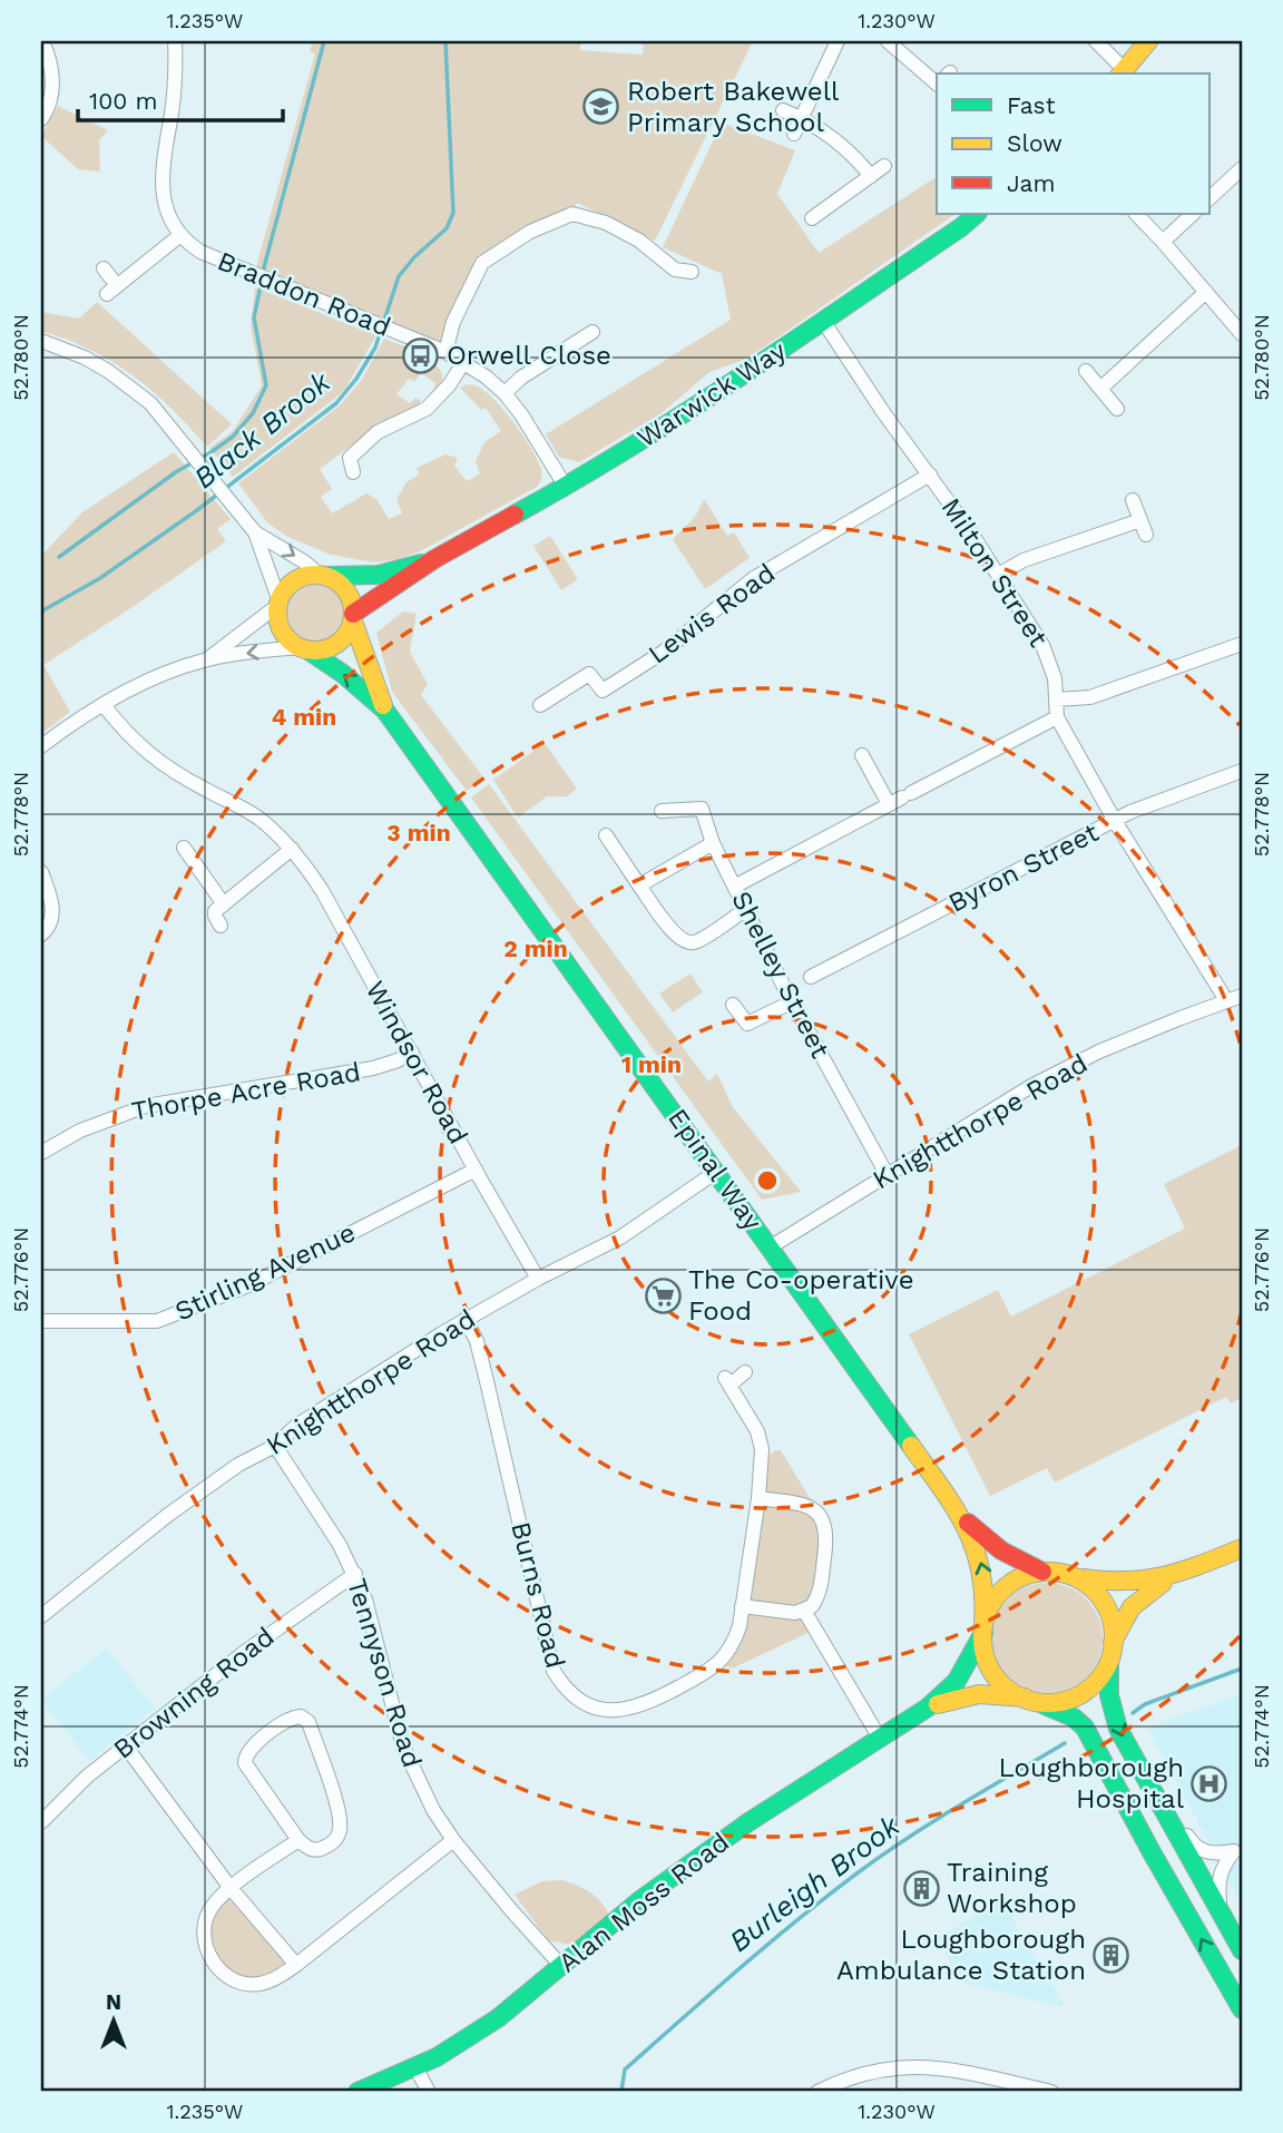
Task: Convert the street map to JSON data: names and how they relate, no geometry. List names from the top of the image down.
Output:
{
  "streets": {
    "street": [
      "Braddon Road",
      "Warwick Way",
      "Milton Street",
      "Lewis Road",
      "Byron Street",
      "Shelley Street",
      "Windsor Road",
      "Thorpe Acre Road",
      "Knightthorpe Road",
      "Epinal Way",
      "Stirling Avenue",
      "Burns Road",
      "Tennyson Road",
      "Browning Road",
      "Alan Moss Road"
    ]
  },
  "crossings": [
    ["Braddon Road", "Warwick Way"],
    ["Warwick Way", "Milton Street"],
    ["Warwick Way", "Epinal Way"],
    ["Milton Street", "Lewis Road"],
    ["Milton Street", "Byron Street"],
    ["Milton Street", "Knightthorpe Road"],
    ["Shelley Street", "Knightthorpe Road"],
    ["Windsor Road", "Thorpe Acre Road"],
    ["Windsor Road", "Knightthorpe Road"],
    ["Windsor Road", "Stirling Avenue"],
    ["Knightthorpe Road", "Epinal Way"],
    ["Knightthorpe Road", "Burns Road"],
    ["Knightthorpe Road", "Tennyson Road"],
    ["Epinal Way", "Alan Moss Road"],
    ["Tennyson Road", "Browning Road"],
    ["Tennyson Road", "Alan Moss Road"]
  ],
  "water": ["Black Brook", "Burleigh Brook"],
  "places": {
    "school or university": ["Robert Bakewell Primary School"],
    "bus stop": ["Orwell Close"],
    "supermarket": ["The Co-operative Food"],
    "hospital": ["Loughborough Hospital"],
    "building": ["Training Workshop", "Loughborough Ambulance Station"]
  },
  "legend": ["Fast", "Slow", "Jam"],
  "scale_bar": "100 m",
  "north": "top",
  "coordinates": [
    "1.235°W",
    "1.230°W",
    "52.780°N",
    "52.778°N",
    "52.776°N",
    "52.774°N"
  ],
  "rings": [
    "4 min",
    "3 min",
    "2 min",
    "1 min"
  ]
}
